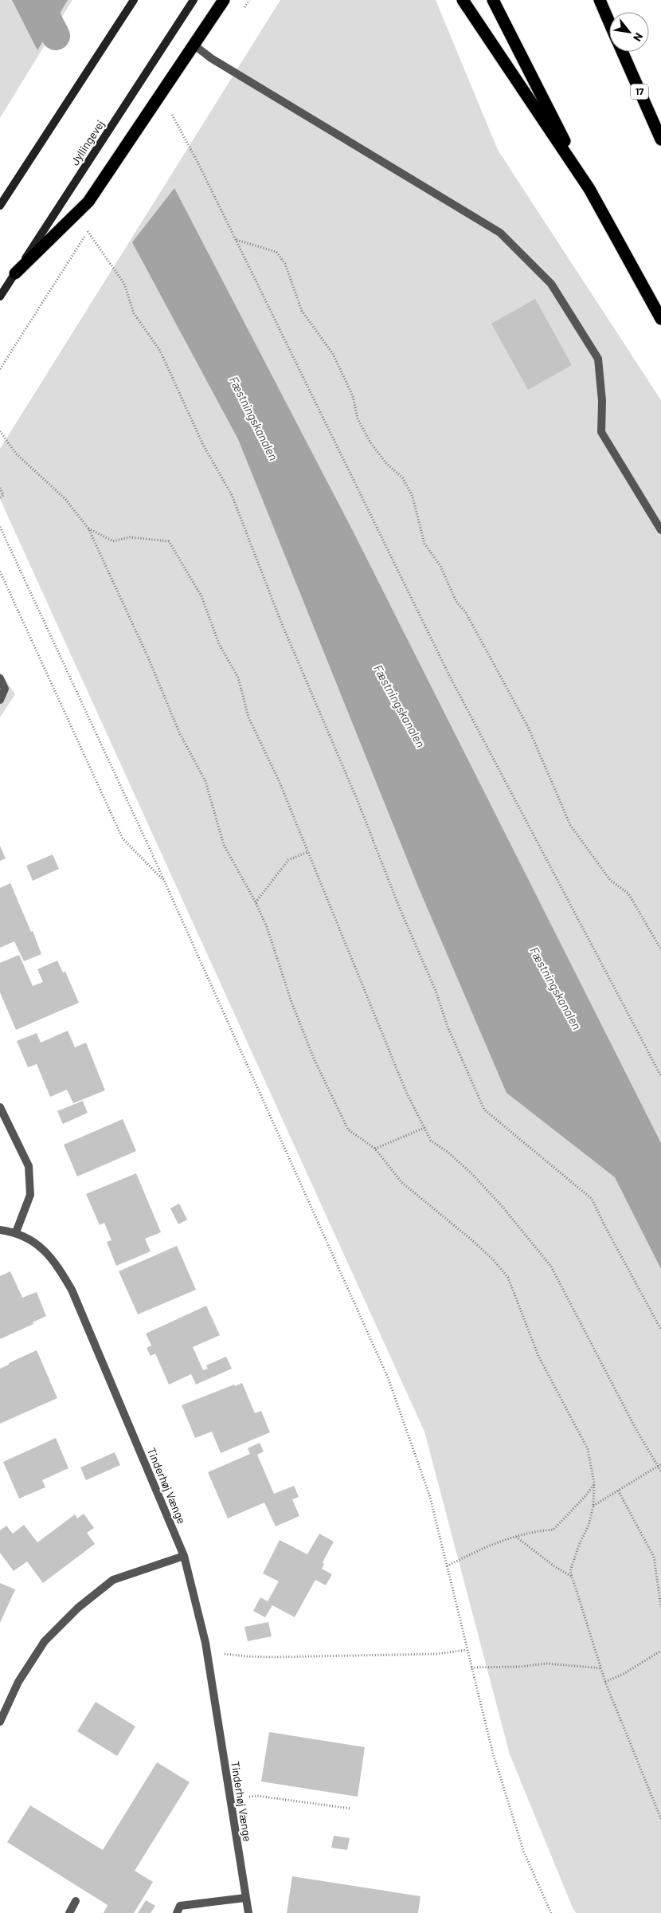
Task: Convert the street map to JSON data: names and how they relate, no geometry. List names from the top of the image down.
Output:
{
  "streets": {
    "highway": ["17"],
    "street": ["Jyllingevej", "Tinderhøj Vænge"]
  },
  "water": ["Fæstningskanalen"],
  "north": "bottom right"
}
